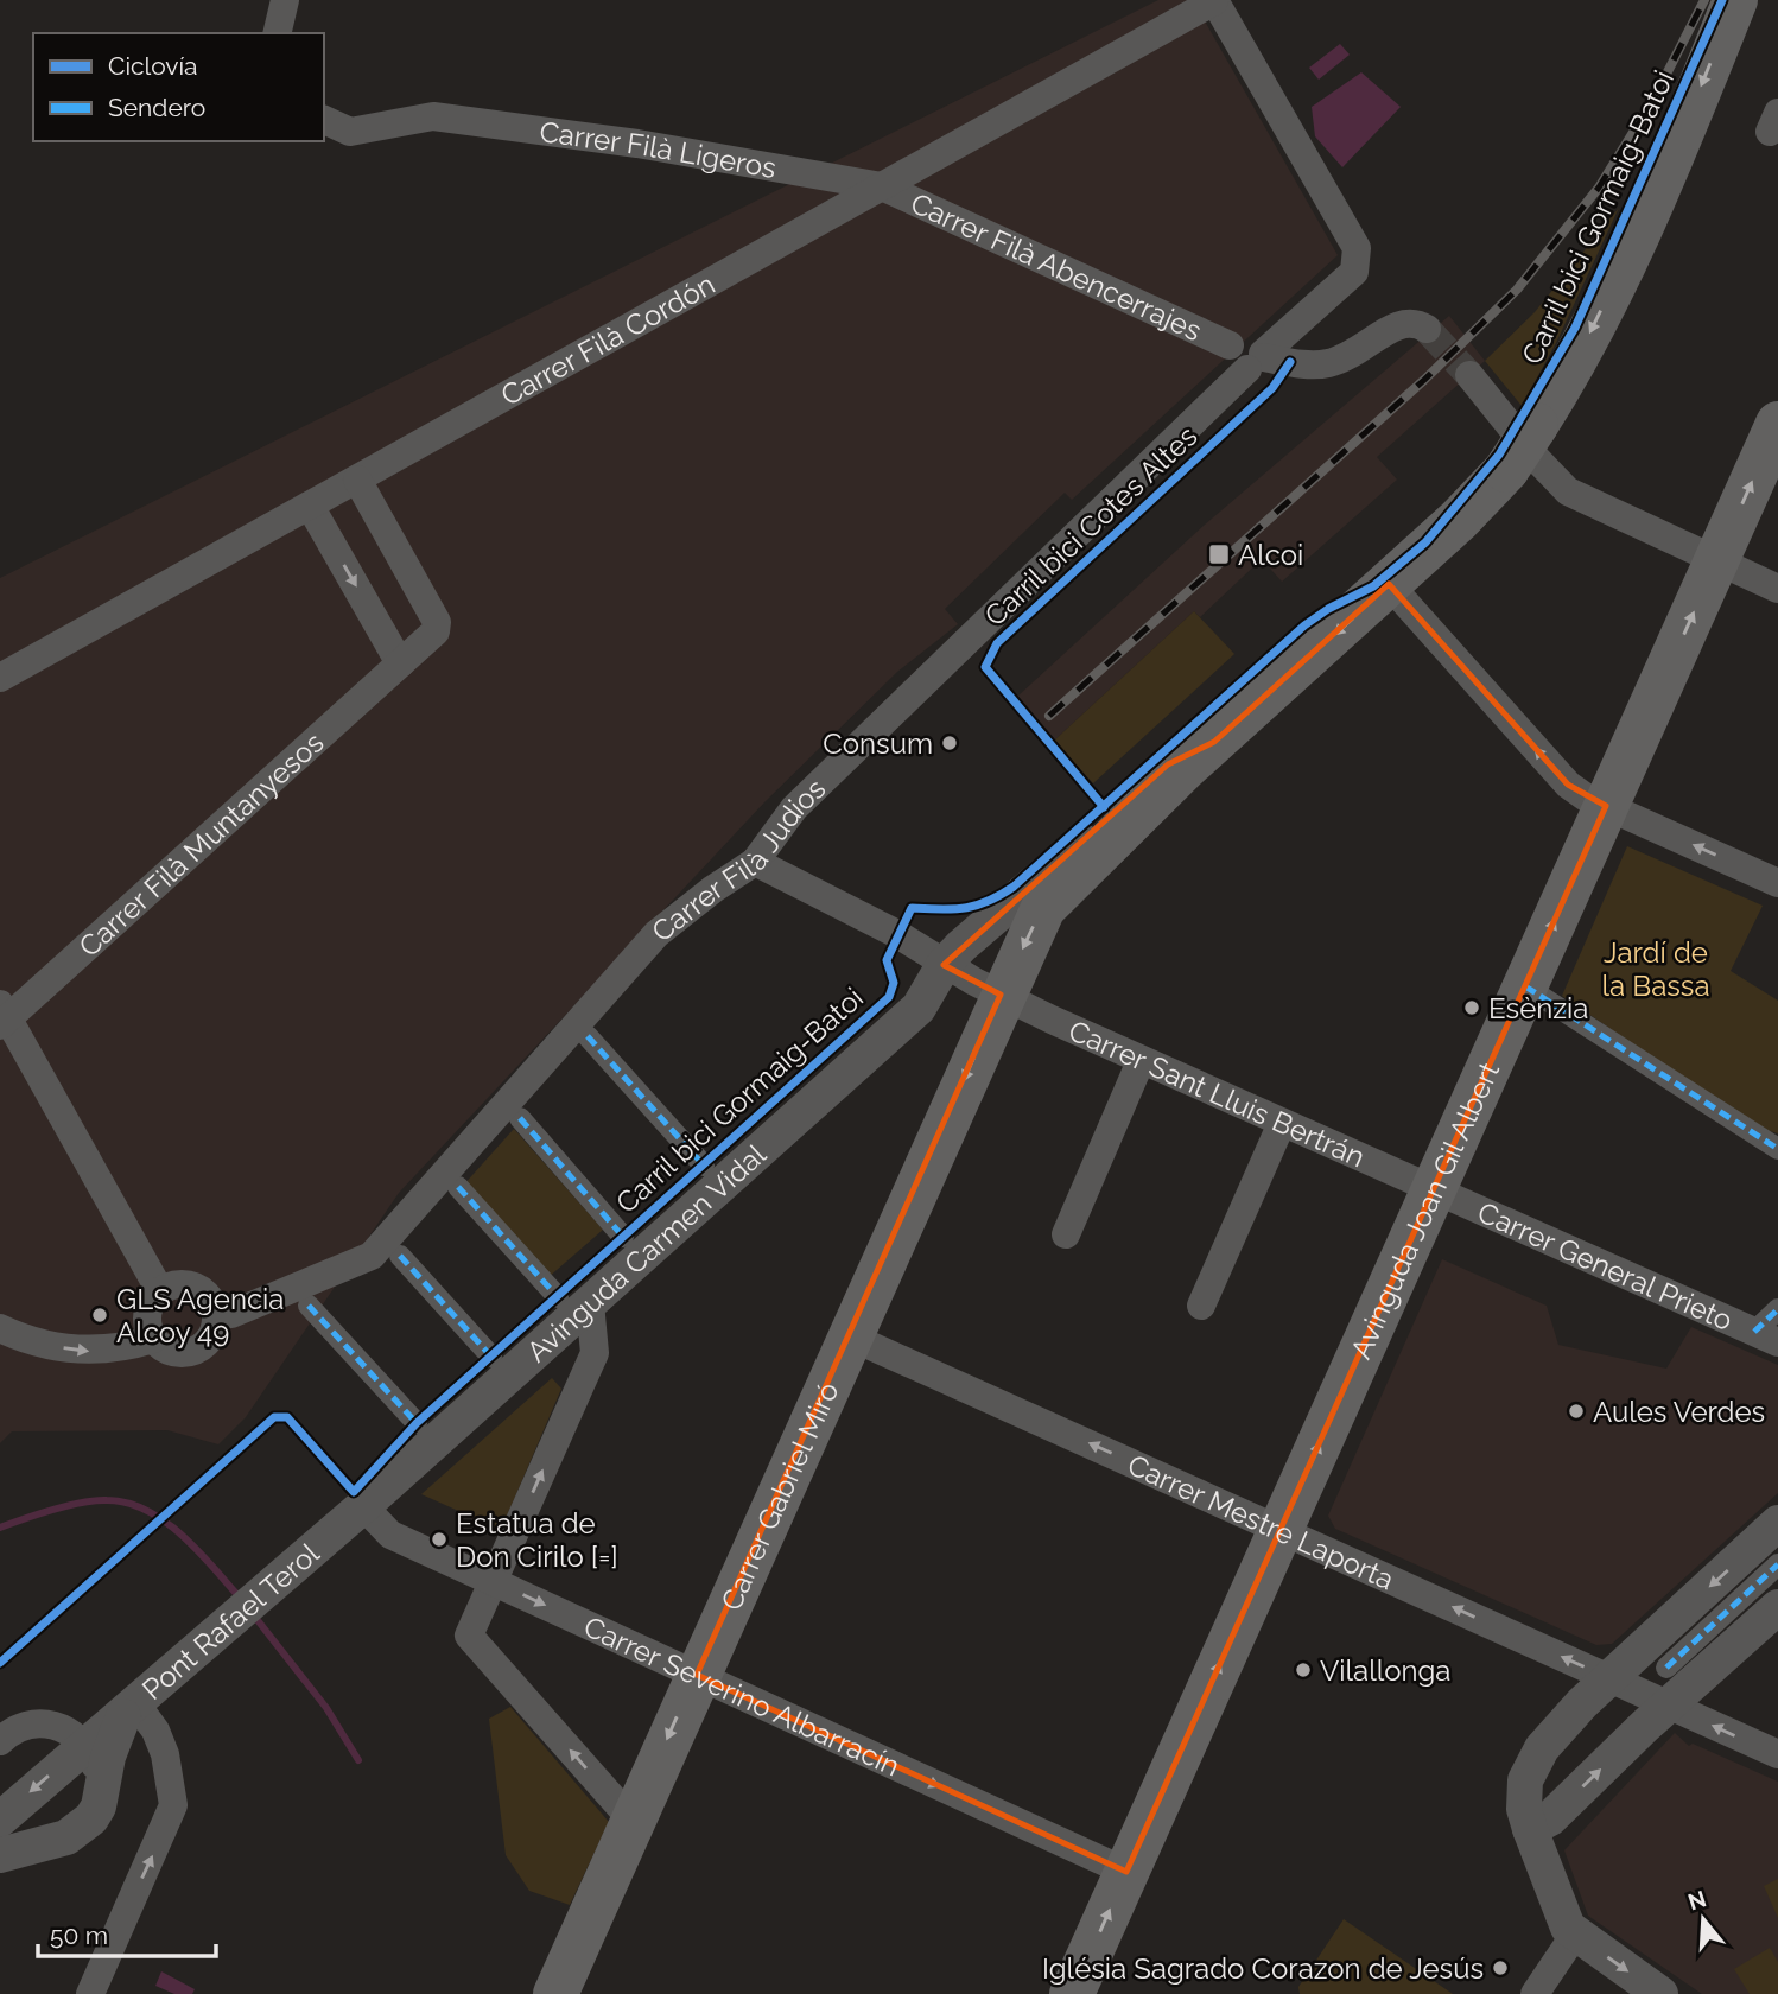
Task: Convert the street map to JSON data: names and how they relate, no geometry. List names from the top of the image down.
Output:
{
  "streets": {
    "main road": ["Avinguda Joan Gil Albert", "Carrer Gabriel Miró"],
    "street": [
      "Carrer Filà Ligeros",
      "Carrer Filà Abencerrajes",
      "Carrer Filà Cordón",
      "Carrer Filà Muntanyesos",
      "Carrer Filà Judios",
      "Carrer Sant Lluis Bertrán",
      "Avinguda Carmen Vidal",
      "Carrer General Prieto",
      "Carrer Mestre Laporta",
      "Pont Rafael Terol",
      "Carrer Severino Albarracín"
    ],
    "cycle path": ["Carril bici Gormaig-Batoi", "Carril bici Cotes Altes"]
  },
  "crossings": [
    ["Carrer Filà Ligeros", "Carrer Filà Abencerrajes"],
    ["Carrer Filà Ligeros", "Carrer Filà Cordón"],
    ["Carrer Filà Abencerrajes", "Carrer Filà Cordón"],
    ["Carrer Filà Abencerrajes", "Carrer Filà Judios"],
    ["Carrer Filà Cordón", "Carrer Filà Muntanyesos"],
    ["Carrer Filà Cordón", "Carrer Filà Judios"],
    ["Carrer Filà Judios", "Carrer Sant Lluis Bertrán"],
    ["Carrer Sant Lluis Bertrán", "Avinguda Joan Gil Albert"],
    ["Carrer Sant Lluis Bertrán", "Avinguda Carmen Vidal"],
    ["Carrer Sant Lluis Bertrán", "Carrer General Prieto"],
    ["Carrer Sant Lluis Bertrán", "Carrer Gabriel Miró"],
    ["Avinguda Joan Gil Albert", "Carrer General Prieto"],
    ["Avinguda Joan Gil Albert", "Carrer Mestre Laporta"],
    ["Avinguda Joan Gil Albert", "Carrer Severino Albarracín"],
    ["Avinguda Carmen Vidal", "Carrer Gabriel Miró"],
    ["Avinguda Carmen Vidal", "Pont Rafael Terol"],
    ["Avinguda Carmen Vidal", "Carrer Severino Albarracín"],
    ["Carrer Gabriel Miró", "Carrer Mestre Laporta"],
    ["Carrer Gabriel Miró", "Carrer Severino Albarracín"]
  ],
  "one_way": [
    "Avinguda Joan Gil Albert",
    "Carrer Gabriel Miró",
    "Carrer Mestre Laporta",
    "Carrer Severino Albarracín"
  ],
  "parks": ["Jardí de la Bassa"],
  "places": {
    "transit": ["Alcoi"],
    "other": [
      "Consum",
      "Esènzia",
      "GLS Agencia Alcoy 49",
      "Aules Verdes",
      "Estatua de Don Cirilo [=]",
      "Vilallonga",
      "Iglésia Sagrado Corazon de Jesús"
    ]
  },
  "legend": ["Ciclovía", "Sendero"],
  "scale_bar": "50 m",
  "north": "top"
}
